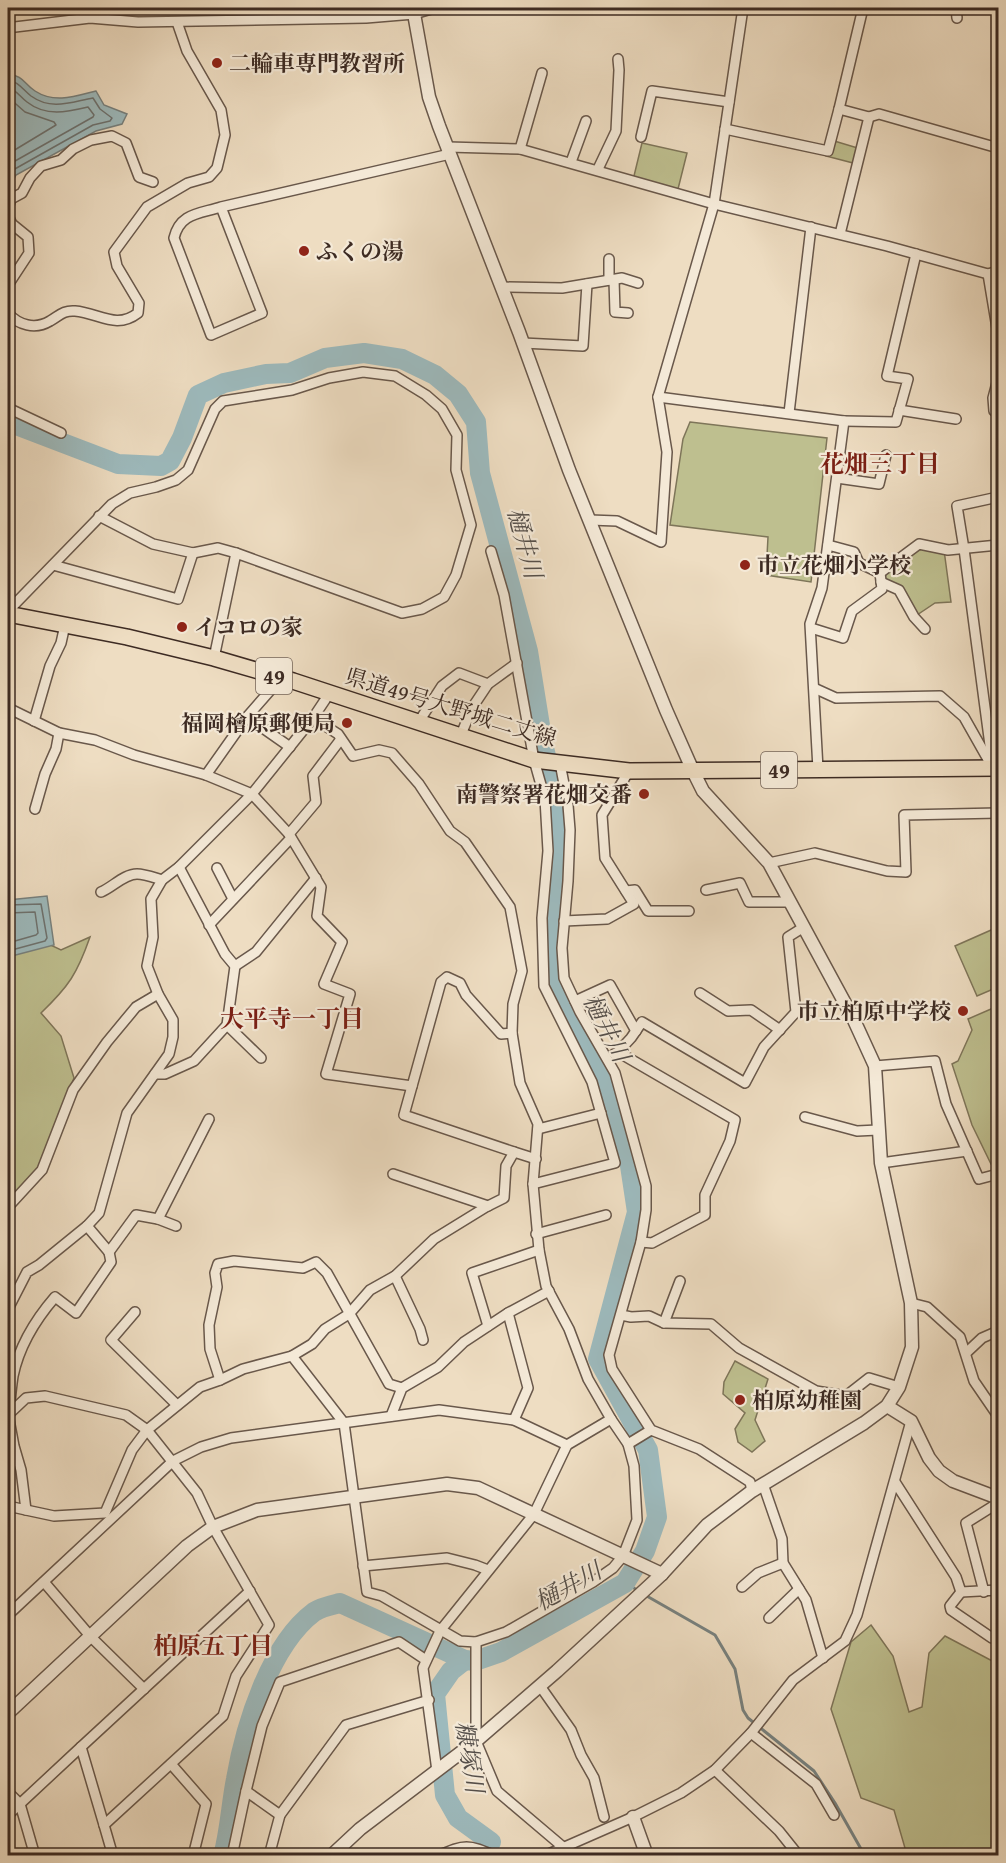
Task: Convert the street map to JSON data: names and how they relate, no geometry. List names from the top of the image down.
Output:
{
  "streets": {
    "main road": ["49", "県道49号大野城二丈線"]
  },
  "districts": ["花畑三丁目", "大平寺一丁目", "柏原五丁目"],
  "water": ["樋井川", "糠塚川"],
  "places": [
    "二輪車専門教習所",
    "ふくの湯",
    "市立花畑小学校",
    "イコロの家",
    "福岡檜原郵便局",
    "南警察署花畑交番",
    "市立柏原中学校",
    "柏原幼稚園"
  ]
}
